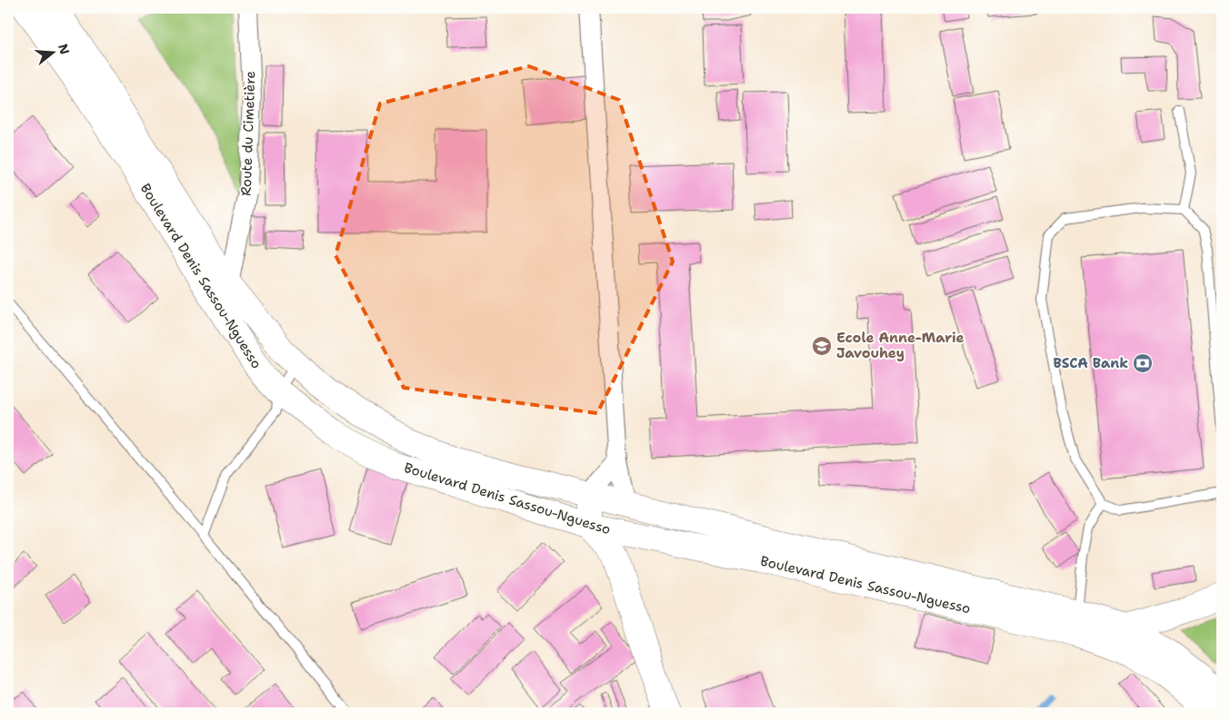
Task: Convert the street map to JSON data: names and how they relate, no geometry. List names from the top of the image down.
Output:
{
  "streets": {
    "main road": ["Boulevard Denis Sassou-Nguesso"],
    "street": ["Route du Cimetière"]
  },
  "crossings": [
    ["Route du Cimetière", "Boulevard Denis Sassou-Nguesso"]
  ],
  "places": {
    "school or university": ["Ecole Anne-Marie Javouhey"],
    "bank": ["BSCA Bank"]
  },
  "north": "right"
}
